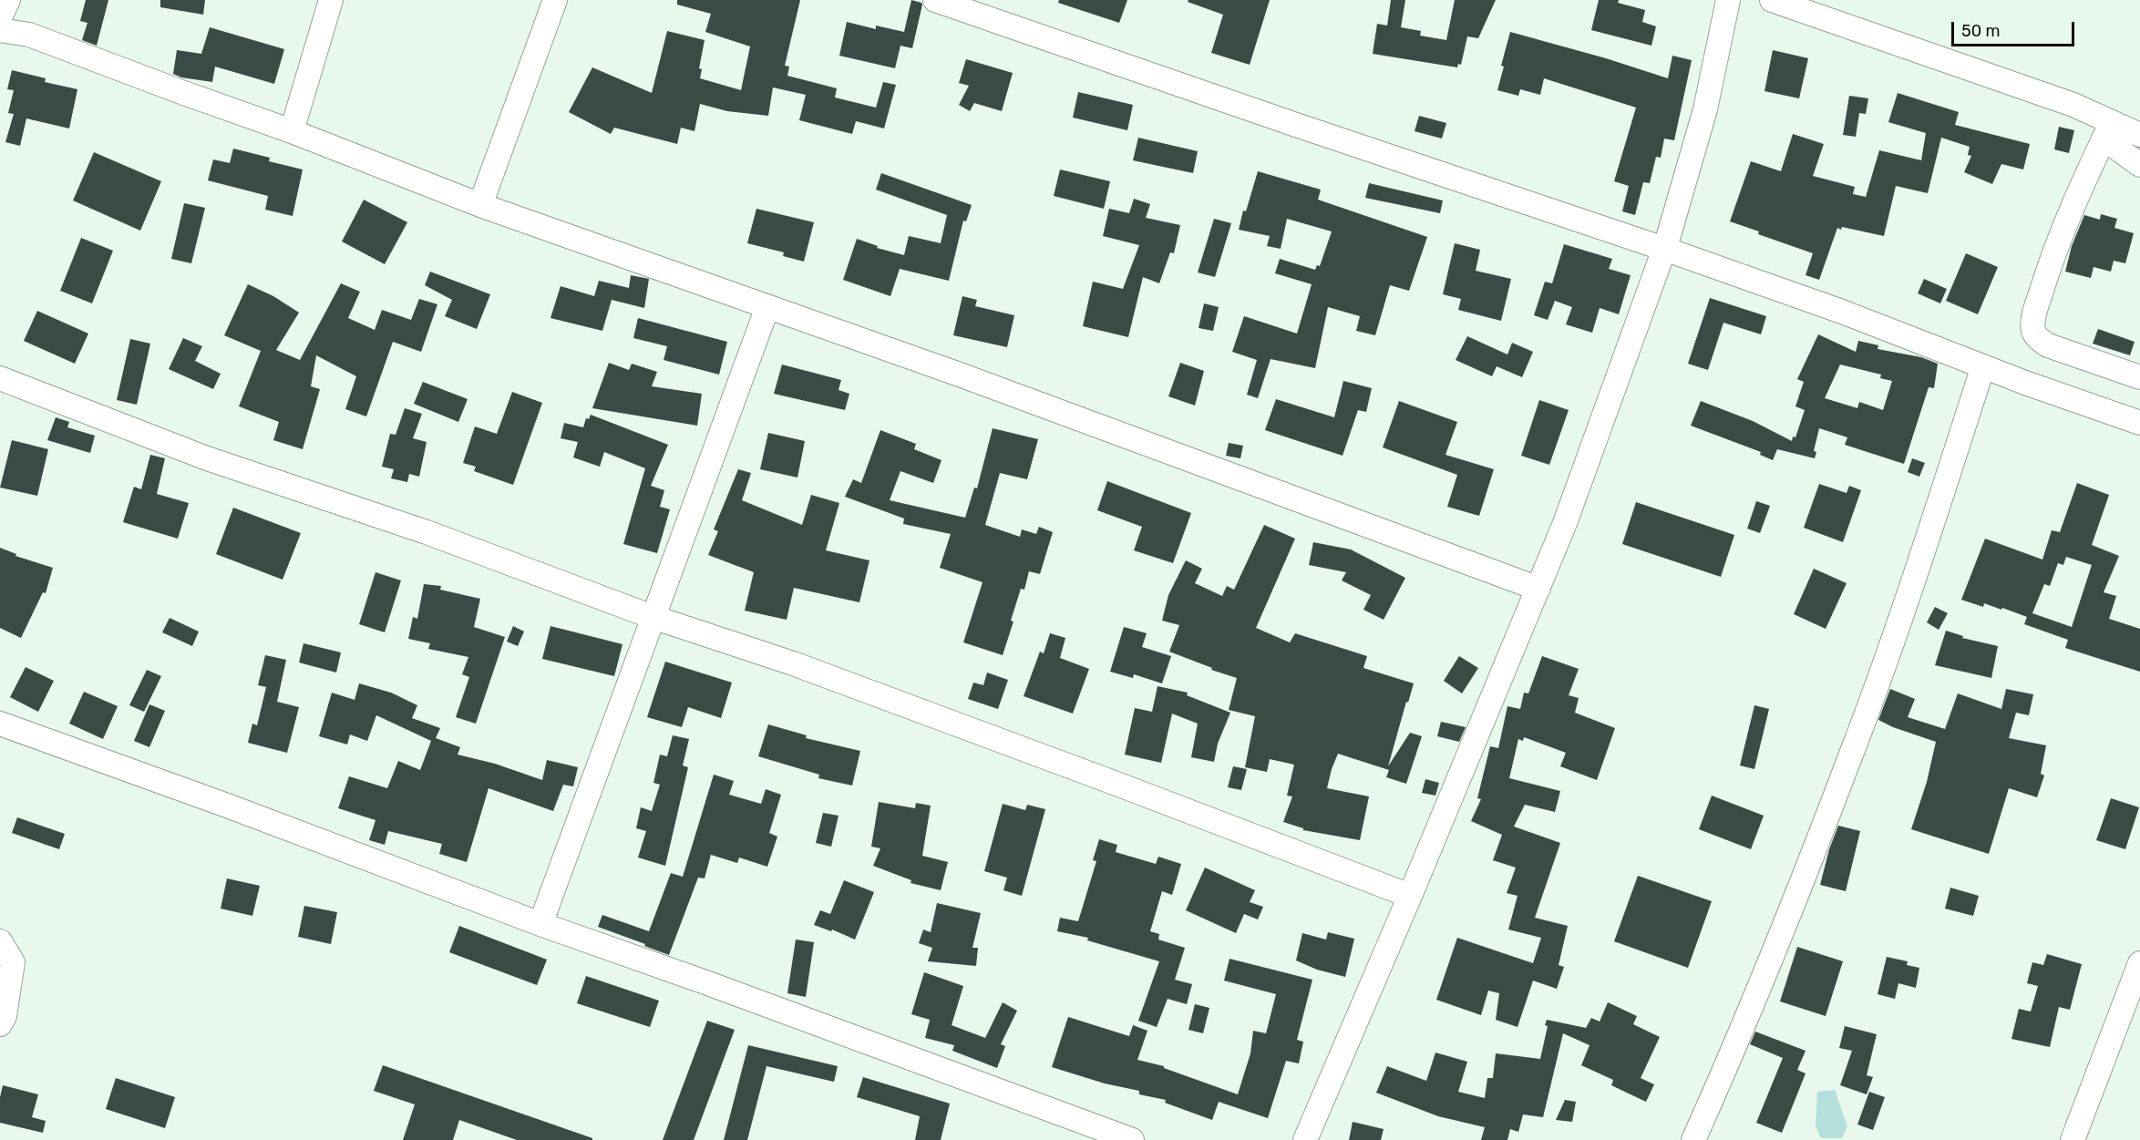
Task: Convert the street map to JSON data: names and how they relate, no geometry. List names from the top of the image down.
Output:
{
  "scale_bar": "50 m"
}
